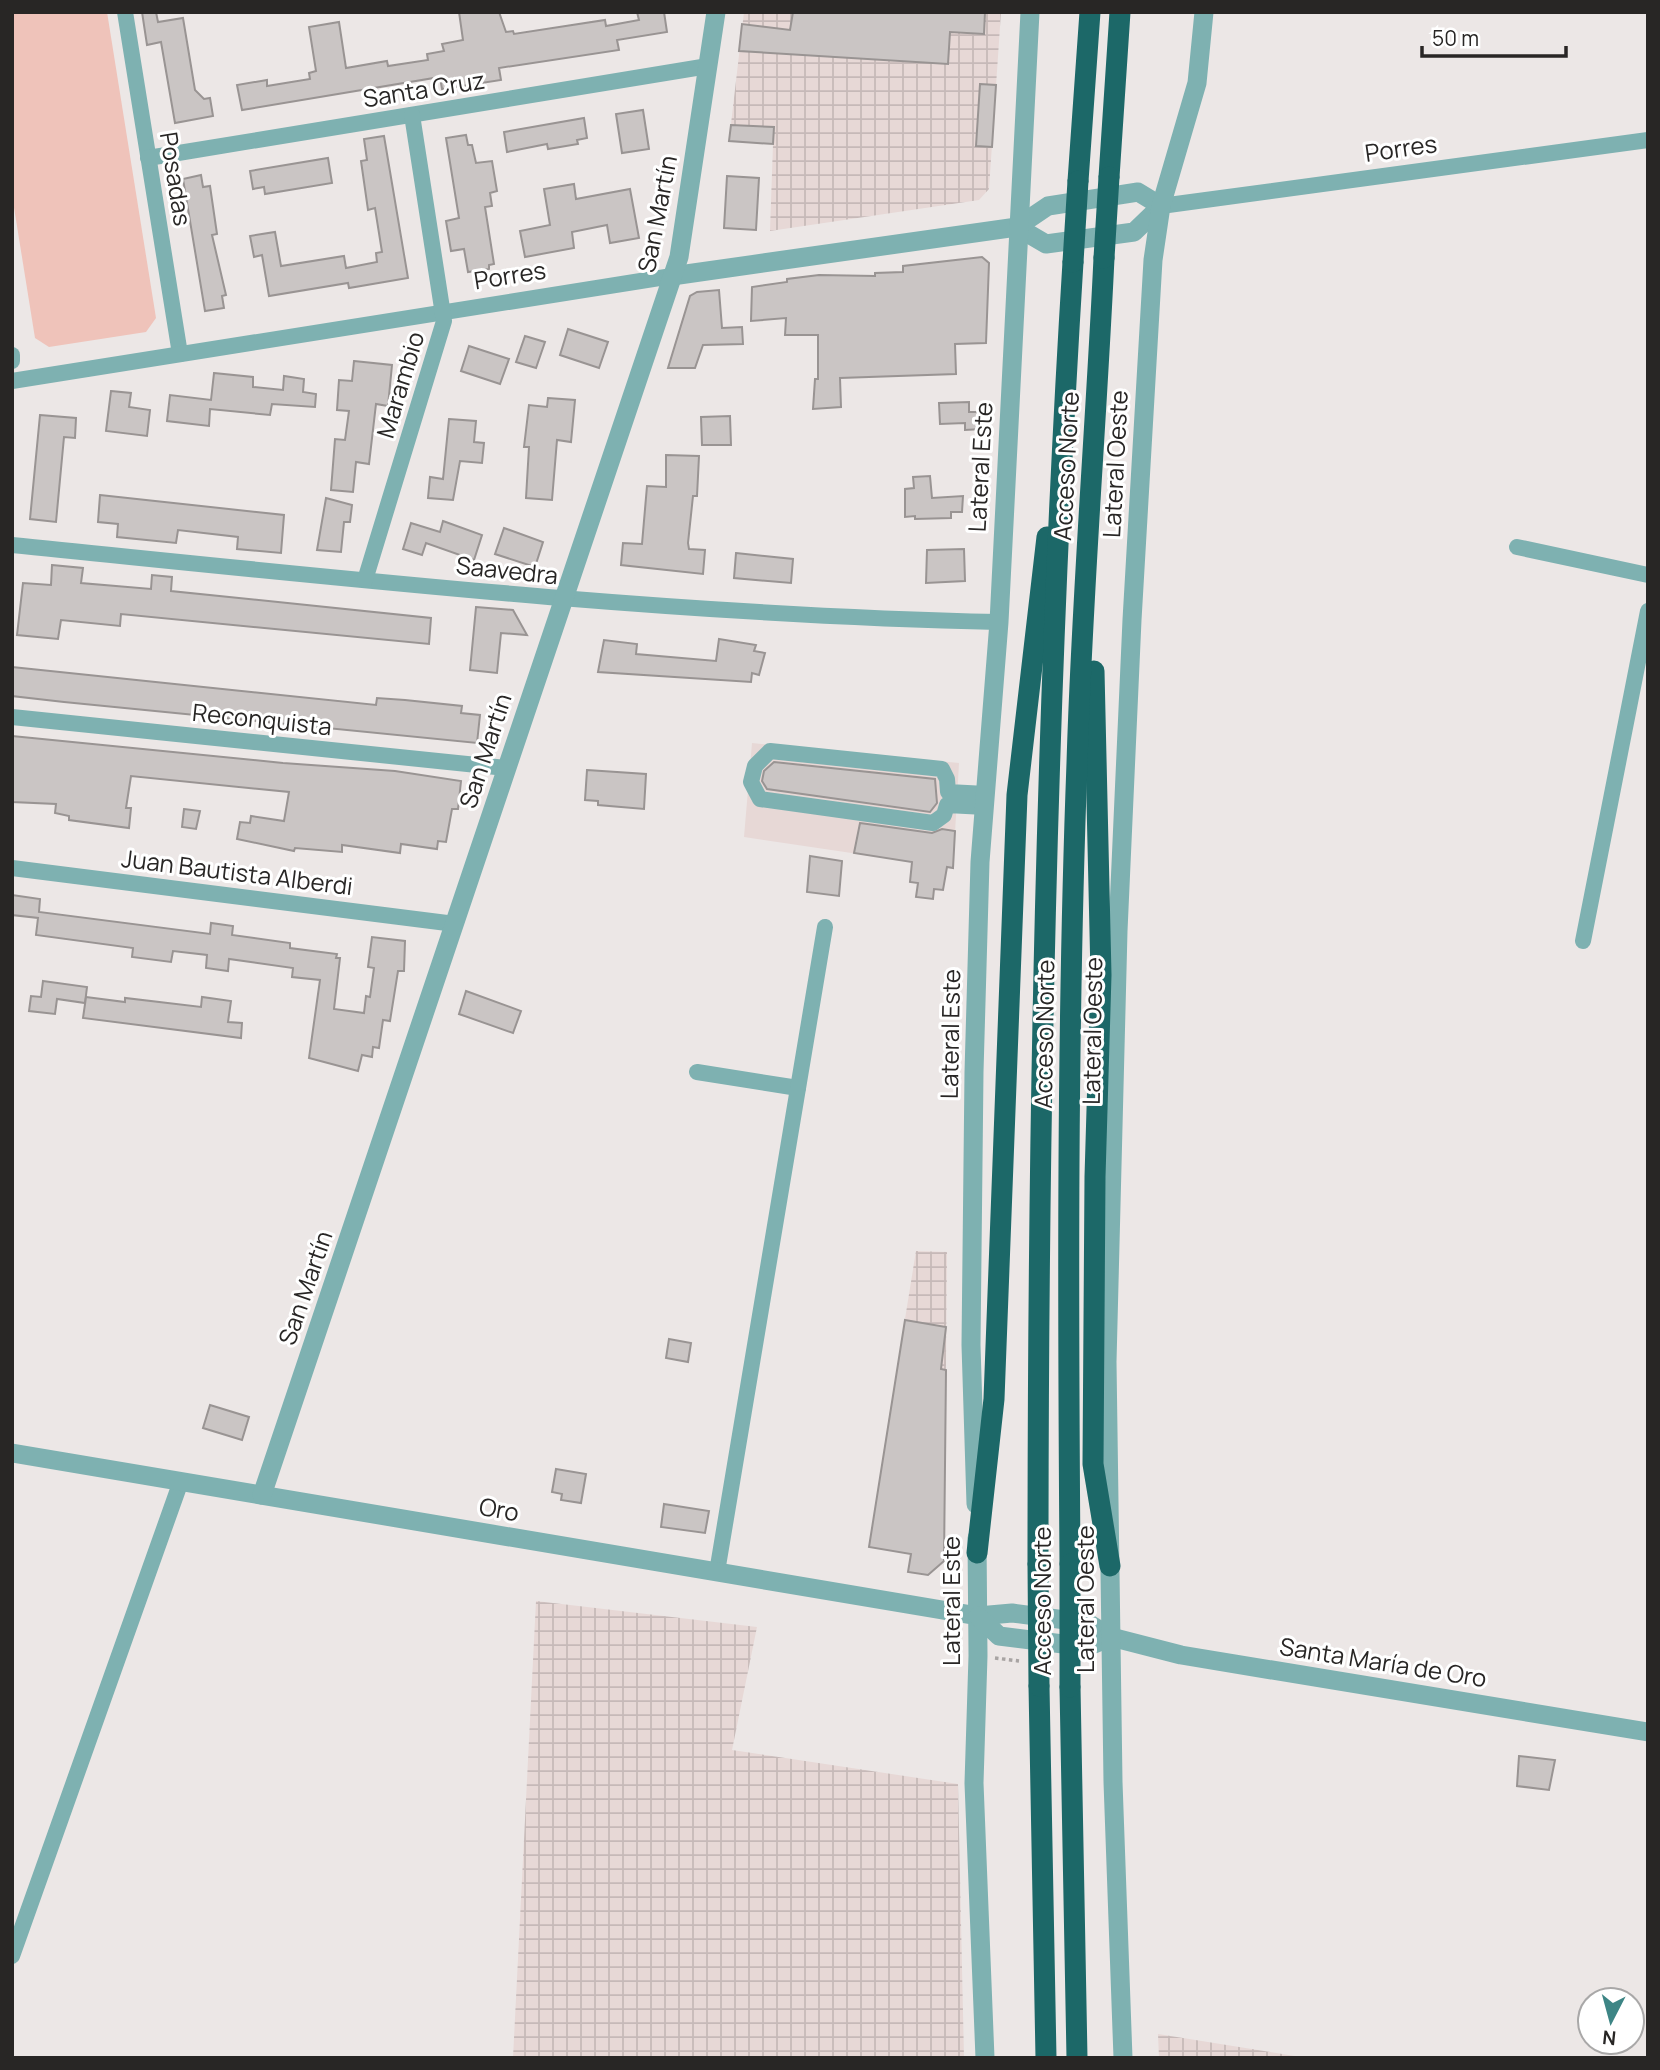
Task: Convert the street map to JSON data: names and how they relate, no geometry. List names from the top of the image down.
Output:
{
  "streets": {
    "highway": ["Acceso Norte"],
    "street": [
      "Santa Cruz",
      "Porres",
      "Posadas",
      "San Martín",
      "Marambio",
      "Lateral Oeste",
      "Lateral Este",
      "Saavedra",
      "Reconquista",
      "Juan Bautista Alberdi",
      "Oro",
      "Santa María de Oro"
    ]
  },
  "crossings": [
    ["Santa Cruz", "Posadas"],
    ["Santa Cruz", "San Martín"],
    ["Santa Cruz", "Marambio"],
    ["Porres", "Posadas"],
    ["Porres", "San Martín"],
    ["Porres", "Marambio"],
    ["Porres", "Lateral Oeste"],
    ["Porres", "Lateral Este"],
    ["San Martín", "Saavedra"],
    ["San Martín", "Reconquista"],
    ["San Martín", "Juan Bautista Alberdi"],
    ["San Martín", "Oro"],
    ["Marambio", "Saavedra"],
    ["Lateral Oeste", "Oro"],
    ["Lateral Oeste", "Santa María de Oro"],
    ["Lateral Este", "Saavedra"],
    ["Lateral Este", "Oro"],
    ["Oro", "Santa María de Oro"]
  ],
  "scale_bar": "50 m",
  "north": "bottom"
}
